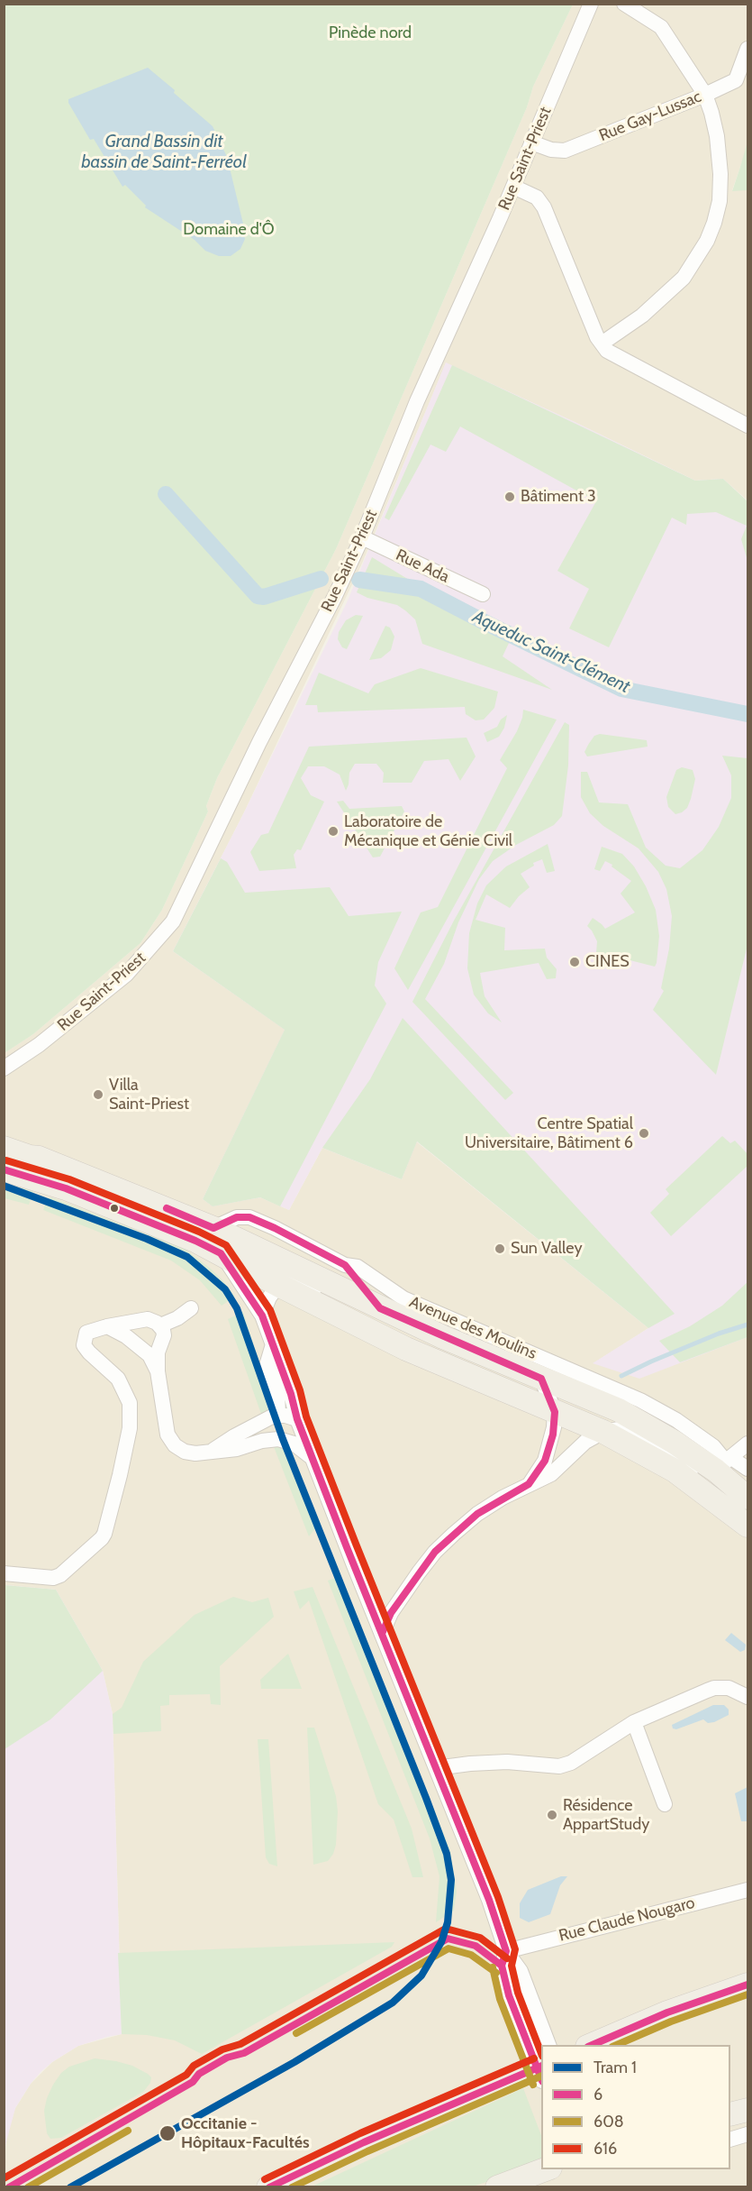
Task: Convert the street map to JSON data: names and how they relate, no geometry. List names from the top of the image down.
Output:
{
  "streets": {
    "main road": ["Avenue des Moulins"],
    "street": [
      "Rue Gay-Lussac",
      "Rue Saint-Priest",
      "Rue Ada",
      "Rue Claude Nougaro"
    ]
  },
  "crossings": [
    ["Rue Gay-Lussac", "Rue Saint-Priest"],
    ["Rue Saint-Priest", "Rue Ada"]
  ],
  "water": ["Grand Bassin dit bassin de Saint-Ferréol", "Aqueduc Saint-Clément"],
  "parks": ["Pinède nord", "Domaine d'Ô"],
  "places": [
    "Bâtiment 3",
    "Laboratoire de Mécanique et Génie Civil",
    "CINES",
    "Villa Saint-Priest",
    "Centre Spatial Universitaire, Bâtiment 6",
    "Sun Valley",
    "Résidence AppartStudy",
    "Occitanie - Hôpitaux-Facultés"
  ],
  "lines": [
    "transit line 616",
    "transit line 6",
    "tram line 1",
    "transit line 608"
  ],
  "legend": [
    "Tram 1",
    "6",
    "608",
    "616"
  ]
}
